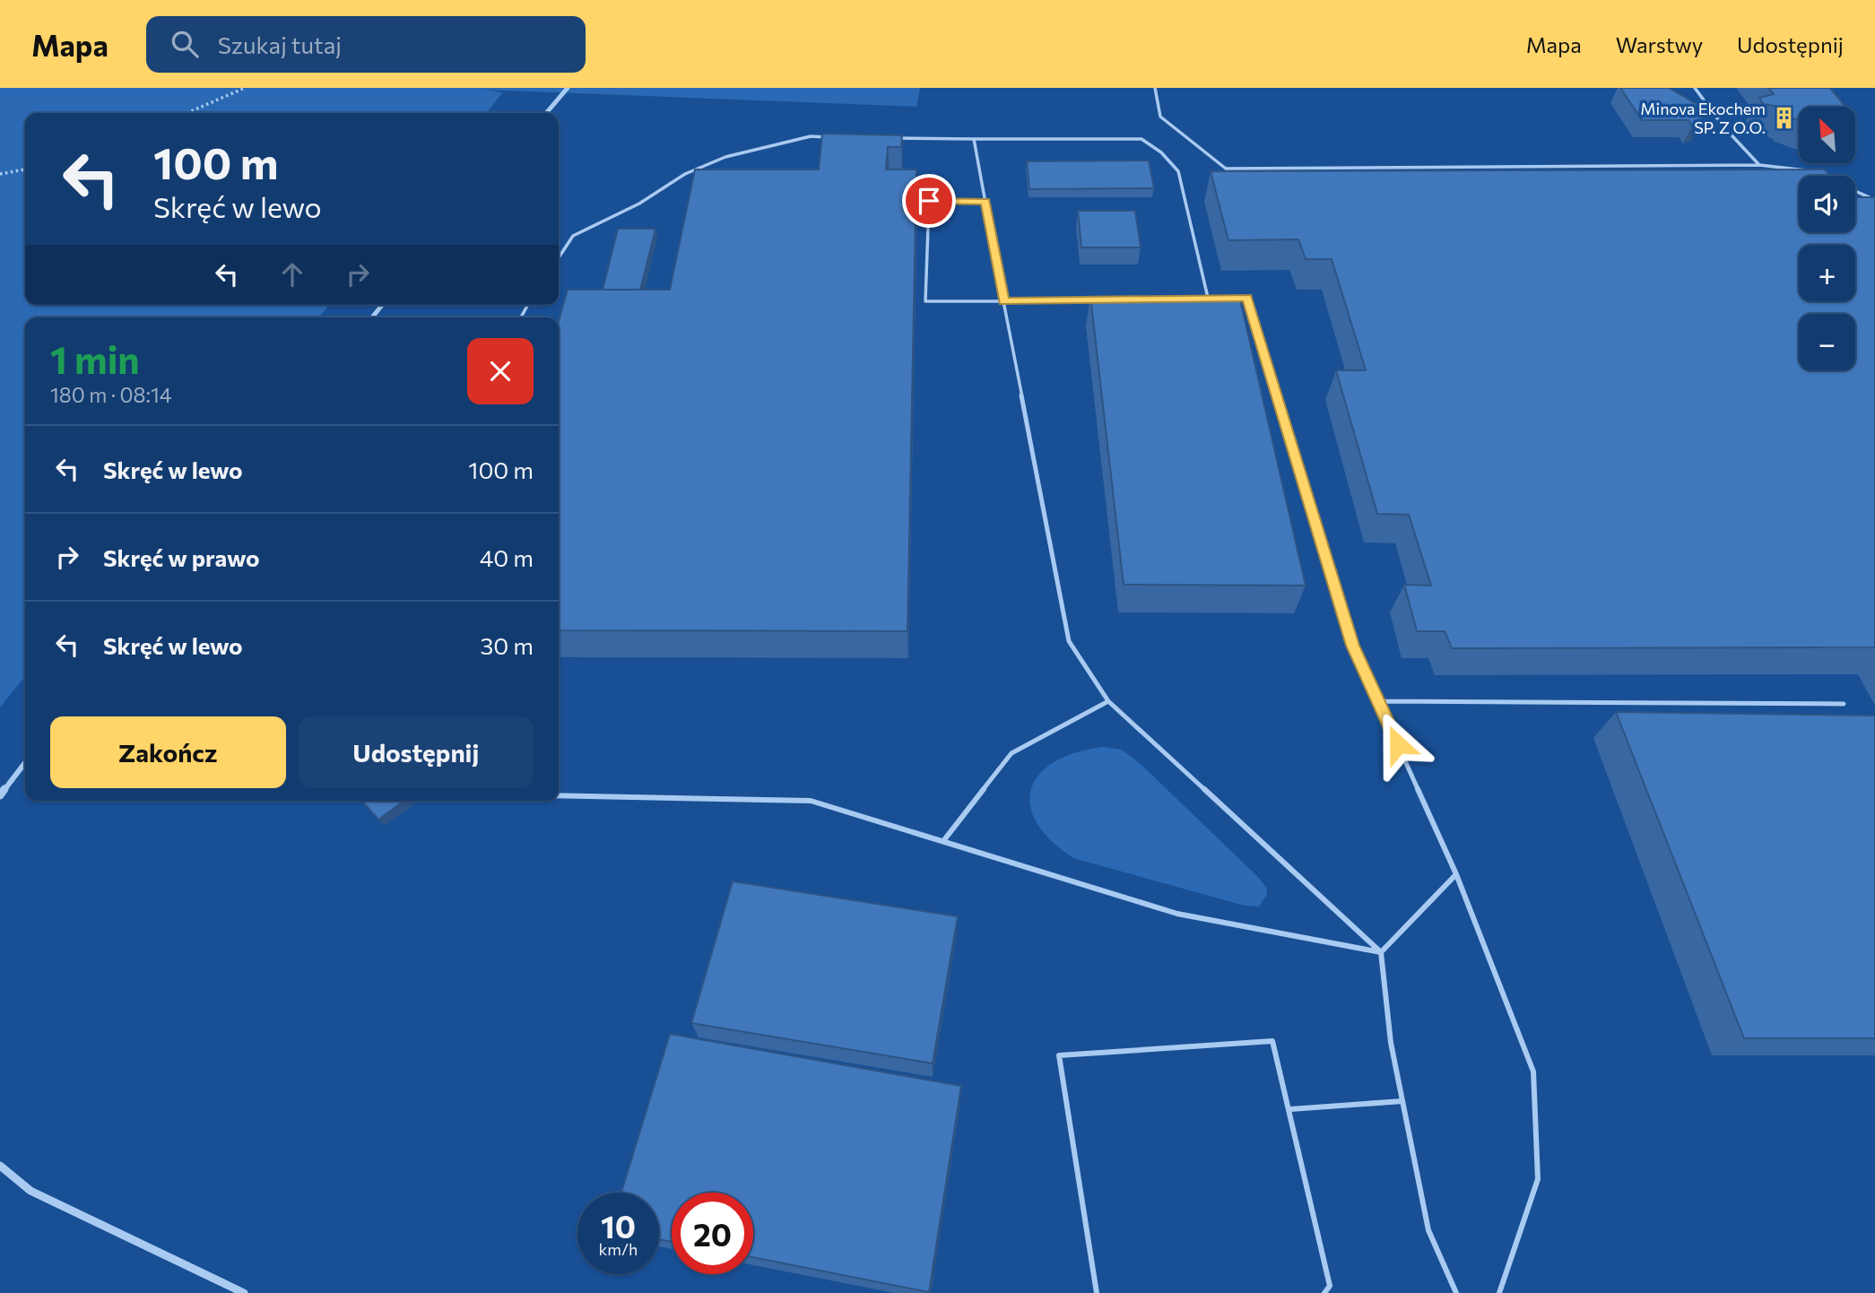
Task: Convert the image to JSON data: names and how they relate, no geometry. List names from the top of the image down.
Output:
{
  "places": {
    "building": ["Minova Ekochem SP. Z O.O."]
  },
  "north": "top left",
  "page": {
    "header": "Mapa",
    "search": "Szukaj tutaj",
    "nav": ["Mapa", "Warstwy", "Udostępnij"],
    "map_buttons": ["+", "−"],
    "turn": ["100 m", "Skręć w lewo"],
    "heading": ["1 min", "180 m · 08:14"],
    "list": [
      {
        "name": "Skręć w lewo",
        "value": "100 m"
      },
      {
        "name": "Skręć w prawo",
        "value": "40 m"
      },
      {
        "name": "Skręć w lewo",
        "value": "30 m"
      }
    ],
    "buttons": ["Zakończ", "Udostępnij"],
    "speed": "10 km/h",
    "limit": "20"
  }
}
